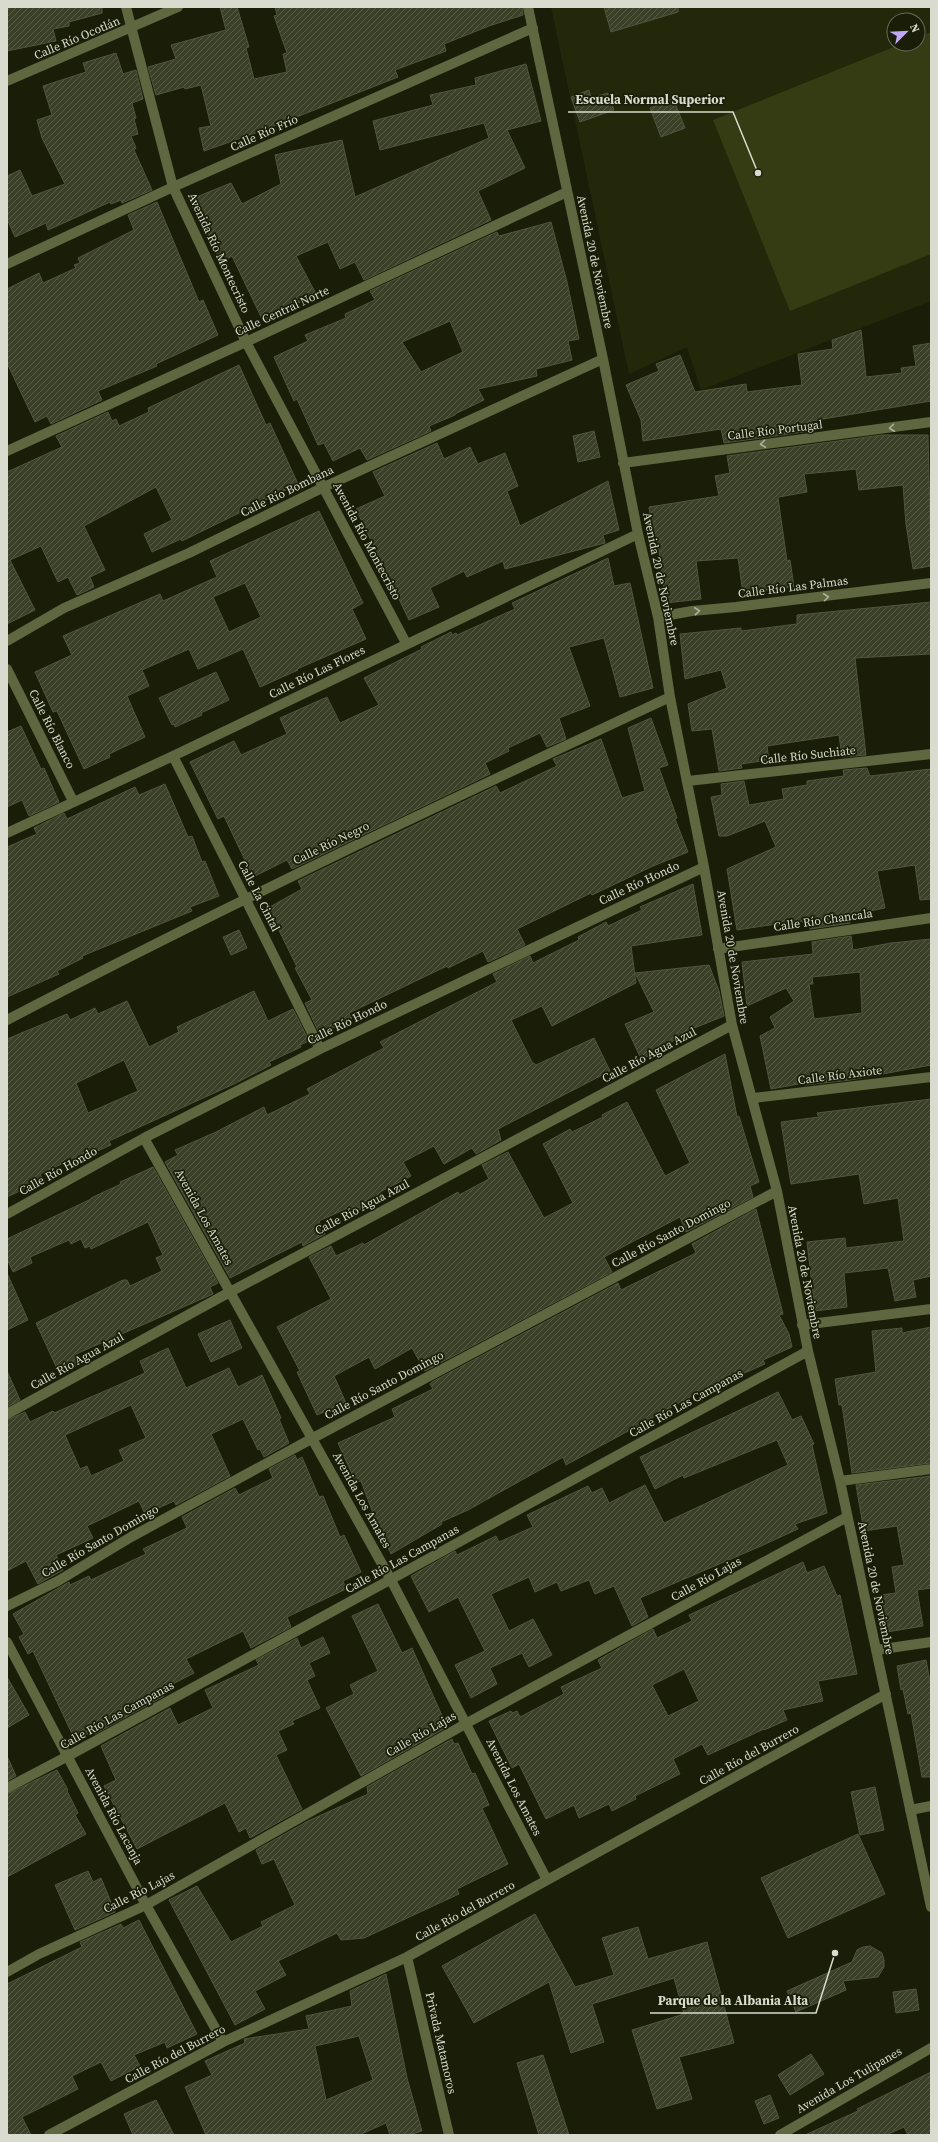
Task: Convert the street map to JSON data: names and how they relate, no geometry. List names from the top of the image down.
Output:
{
  "streets": {
    "street": [
      "Calle Río Ocotlán",
      "Calle Río Frío",
      "Avenida Río Montecristo",
      "Avenida 20 de Noviembre",
      "Calle Central Norte",
      "Calle Río Portugal",
      "Calle Río Bombana",
      "Calle Río Las Palmas",
      "Calle Río Las Flores",
      "Calle Río Blanco",
      "Calle Río Suchiate",
      "Calle Río Negro",
      "Calle Río Hondo",
      "Calle La Cintal",
      "Calle Río Chancala",
      "Calle Río Agua Azul",
      "Calle Río Axiote",
      "Avenida Los Amates",
      "Calle Río Santo Domingo",
      "Calle Río Las Campanas",
      "Calle Río Lajas",
      "Calle Río del Burrero",
      "Avenida Río Lacanja",
      "Privada Matamoros",
      "Avenida Los Tulipanes"
    ]
  },
  "crossings": [
    ["Calle Río Ocotlán", "Avenida Río Montecristo"],
    ["Calle Río Frío", "Avenida Río Montecristo"],
    ["Calle Río Frío", "Avenida 20 de Noviembre"],
    ["Avenida Río Montecristo", "Calle Central Norte"],
    ["Avenida Río Montecristo", "Calle Río Bombana"],
    ["Avenida Río Montecristo", "Calle Río Las Flores"],
    ["Avenida 20 de Noviembre", "Calle Central Norte"],
    ["Avenida 20 de Noviembre", "Calle Río Portugal"],
    ["Avenida 20 de Noviembre", "Calle Río Bombana"],
    ["Avenida 20 de Noviembre", "Calle Río Las Palmas"],
    ["Avenida 20 de Noviembre", "Calle Río Las Flores"],
    ["Avenida 20 de Noviembre", "Calle Río Suchiate"],
    ["Avenida 20 de Noviembre", "Calle Río Negro"],
    ["Avenida 20 de Noviembre", "Calle Río Hondo"],
    ["Avenida 20 de Noviembre", "Calle Río Chancala"],
    ["Avenida 20 de Noviembre", "Calle Río Agua Azul"],
    ["Avenida 20 de Noviembre", "Calle Río Axiote"],
    ["Avenida 20 de Noviembre", "Calle Río Santo Domingo"],
    ["Avenida 20 de Noviembre", "Calle Río Las Campanas"],
    ["Avenida 20 de Noviembre", "Calle Río Lajas"],
    ["Avenida 20 de Noviembre", "Calle Río del Burrero"],
    ["Calle Río Las Flores", "Calle Río Blanco"],
    ["Calle Río Las Flores", "Calle La Cintal"],
    ["Calle Río Negro", "Calle La Cintal"],
    ["Calle Río Hondo", "Calle La Cintal"],
    ["Calle Río Hondo", "Avenida Los Amates"],
    ["Calle Río Agua Azul", "Avenida Los Amates"],
    ["Avenida Los Amates", "Calle Río Santo Domingo"],
    ["Avenida Los Amates", "Calle Río Las Campanas"],
    ["Avenida Los Amates", "Calle Río Lajas"],
    ["Avenida Los Amates", "Calle Río del Burrero"],
    ["Calle Río Las Campanas", "Avenida Río Lacanja"],
    ["Calle Río Lajas", "Avenida Río Lacanja"],
    ["Calle Río del Burrero", "Avenida Río Lacanja"],
    ["Calle Río del Burrero", "Privada Matamoros"]
  ],
  "one_way": ["Calle Río Portugal", "Calle Río Las Palmas"],
  "places": ["Escuela Normal Superior", "Parque de la Albania Alta"],
  "north": "top right"
}
